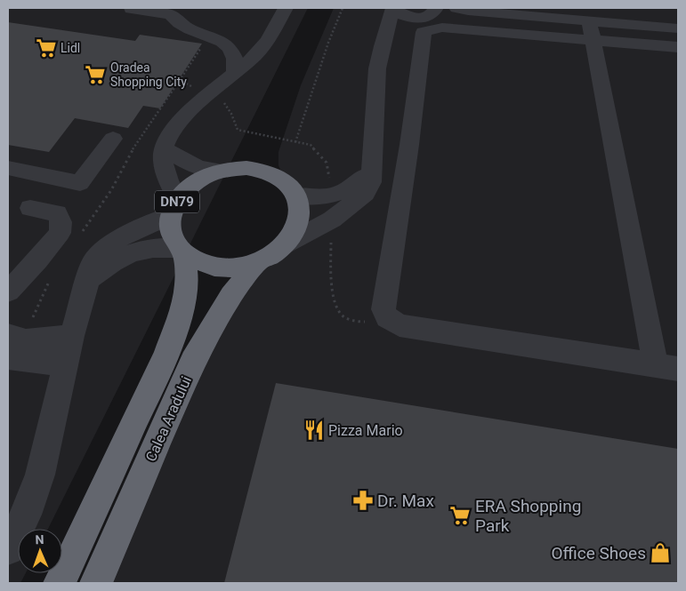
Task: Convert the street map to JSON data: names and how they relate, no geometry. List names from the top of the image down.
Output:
{
  "streets": {
    "highway": ["DN79", "Calea Aradului"]
  },
  "crossings": [
    ["DN79", "Calea Aradului"]
  ],
  "places": {
    "supermarket": ["Lidl", "Oradea Shopping City", "ERA Shopping Park"],
    "restaurant": ["Pizza Mario"],
    "pharmacy": ["Dr. Max"],
    "shop": ["Office Shoes"]
  },
  "north": "top"
}
